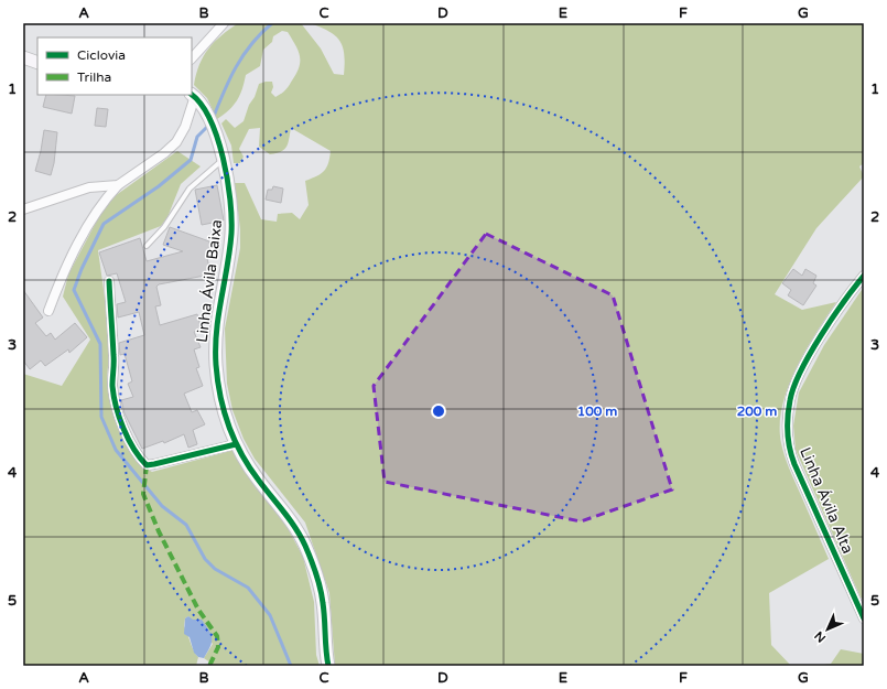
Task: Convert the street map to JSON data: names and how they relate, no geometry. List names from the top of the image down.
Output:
{
  "streets": {
    "street": ["Linha Ávila Baixa", "Linha Ávila Alta"]
  },
  "legend": ["Ciclovia", "Trilha"],
  "north": "bottom left",
  "grid": {
    "columns": [
      "A",
      "B",
      "C",
      "D",
      "E",
      "F",
      "G"
    ],
    "rows": [
      "1",
      "2",
      "3",
      "4",
      "5"
    ]
  },
  "rings": ["100 m", "200 m"]
}
